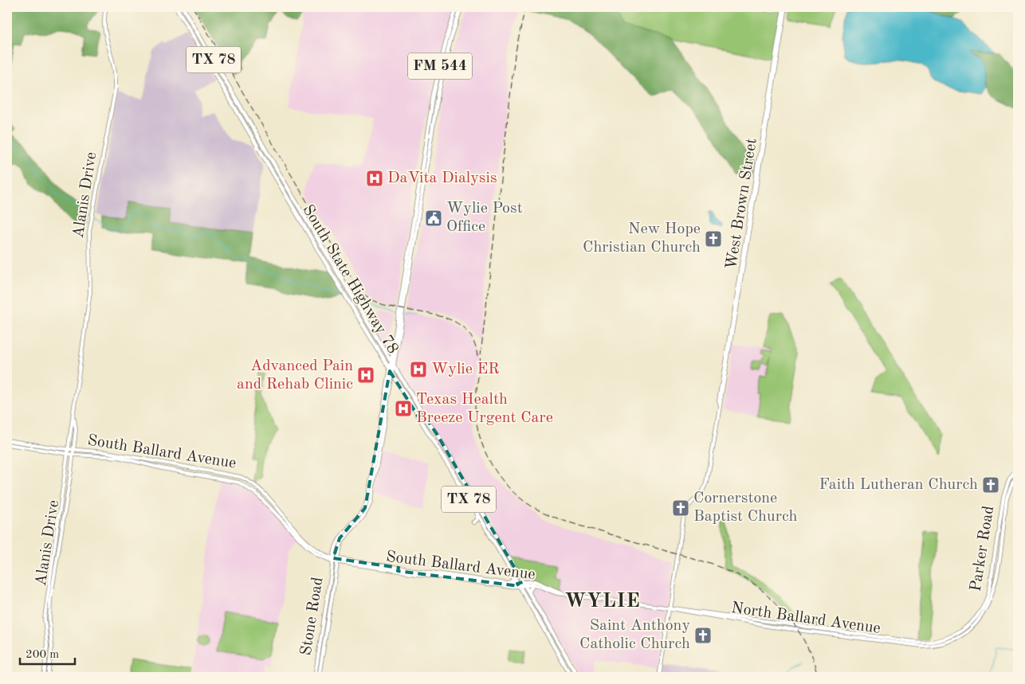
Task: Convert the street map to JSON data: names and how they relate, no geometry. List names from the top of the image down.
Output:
{
  "streets": {
    "main road": [
      "TX 78",
      "FM 544",
      "Alanis Drive",
      "West Brown Street",
      "South State Highway 78",
      "South Ballard Avenue",
      "Parker Road",
      "Stone Road",
      "North Ballard Avenue"
    ]
  },
  "crossings": [
    ["TX 78", "South State Highway 78"],
    ["TX 78", "South Ballard Avenue"],
    ["FM 544", "South State Highway 78"],
    ["FM 544", "Stone Road"],
    ["Alanis Drive", "South Ballard Avenue"],
    ["West Brown Street", "North Ballard Avenue"],
    ["South State Highway 78", "South Ballard Avenue"],
    ["South State Highway 78", "Stone Road"],
    ["South Ballard Avenue", "Stone Road"],
    ["South Ballard Avenue", "North Ballard Avenue"],
    ["Parker Road", "North Ballard Avenue"]
  ],
  "districts": ["WYLIE"],
  "places": {
    "hospital": [
      "DaVita Dialysis",
      "Wylie ER",
      "Advanced Pain and Rehab Clinic",
      "Texas Health Breeze Urgent Care"
    ],
    "public building": ["Wylie Post Office"],
    "church": [
      "New Hope Christian Church",
      "Faith Lutheran Church",
      "Cornerstone Baptist Church",
      "Saint Anthony Catholic Church"
    ]
  },
  "scale_bar": "200 m"
}
